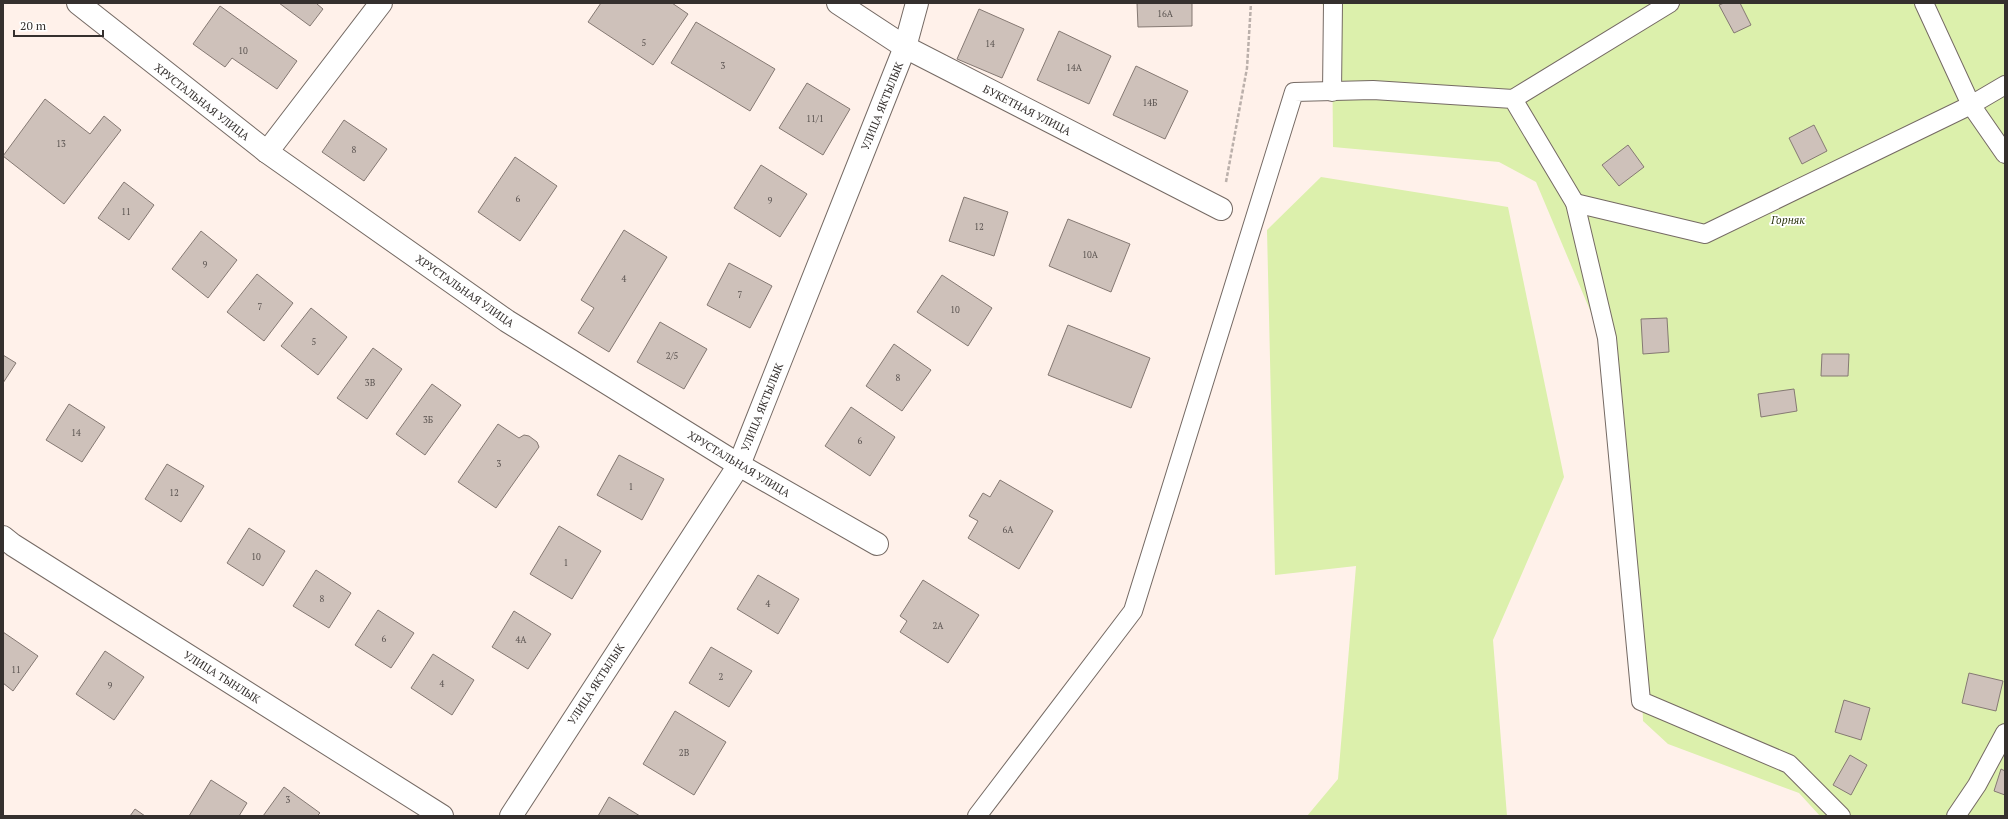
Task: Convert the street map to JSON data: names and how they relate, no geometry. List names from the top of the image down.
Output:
{
  "streets": {
    "street": [
      "ХРУСТАЛЬНАЯ УЛИЦА",
      "УЛИЦА ЯКТЫЛЫК",
      "БУКЕТНАЯ УЛИЦА",
      "УЛИЦА ТЫНЛЫК"
    ]
  },
  "crossings": [
    ["ХРУСТАЛЬНАЯ УЛИЦА", "УЛИЦА ЯКТЫЛЫК"],
    ["УЛИЦА ЯКТЫЛЫК", "БУКЕТНАЯ УЛИЦА"]
  ],
  "parks": ["Горняк"],
  "house_numbers": [
    "16А",
    "5",
    "14",
    "10",
    "3",
    "14А",
    "14Б",
    "11/1",
    "13",
    "8",
    "6",
    "9",
    "11",
    "12",
    "10А",
    "9",
    "4",
    "7",
    "7",
    "10",
    "5",
    "2/5",
    "8",
    "3В",
    "3Б",
    "14",
    "6",
    "3",
    "1",
    "12",
    "6А",
    "10",
    "1",
    "8",
    "4",
    "2А",
    "6",
    "4А",
    "11",
    "2",
    "4",
    "9",
    "2В",
    "3"
  ],
  "scale_bar": "20 m"
}
